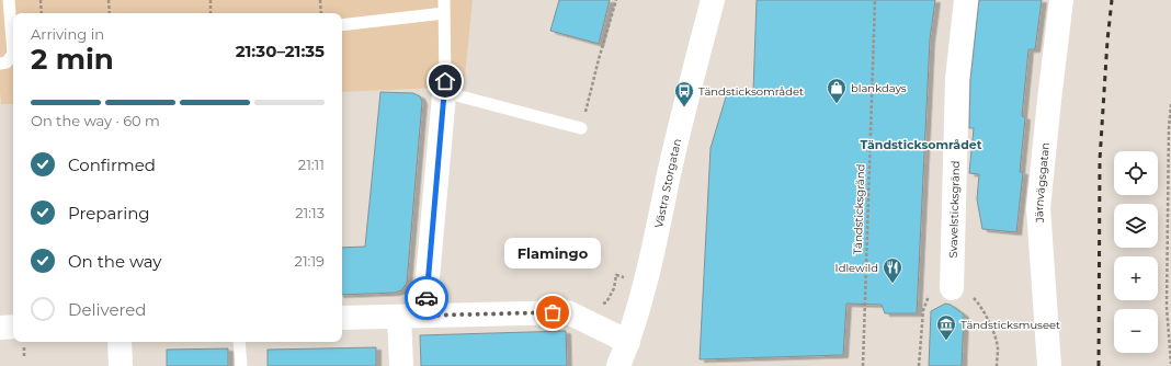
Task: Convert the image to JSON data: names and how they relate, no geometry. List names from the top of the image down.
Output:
{
  "streets": {
    "street": ["Västra Storgatan", "Järnvägsgatan", "Svavelsticksgränd"],
    "path": ["Tändsticksgränd"]
  },
  "districts": ["Tändsticksområdet"],
  "places": {
    "shop": ["blankdays"],
    "bus stop": ["Tändsticksområdet"],
    "restaurant": ["Idlewild"],
    "other": ["Flamingo"],
    "museum": ["Tändsticksmuseet"]
  },
  "page": {
    "heading": ["2 min", "Arriving in", "21:30–21:35"],
    "bar": "On the way · 60 m",
    "list": [
      ["Confirmed", "21:11"],
      ["Preparing", "21:13"],
      ["On the way", "21:19"],
      "Delivered"
    ],
    "map_buttons": ["+", "−"],
    "bubble": "Flamingo"
  }
}
